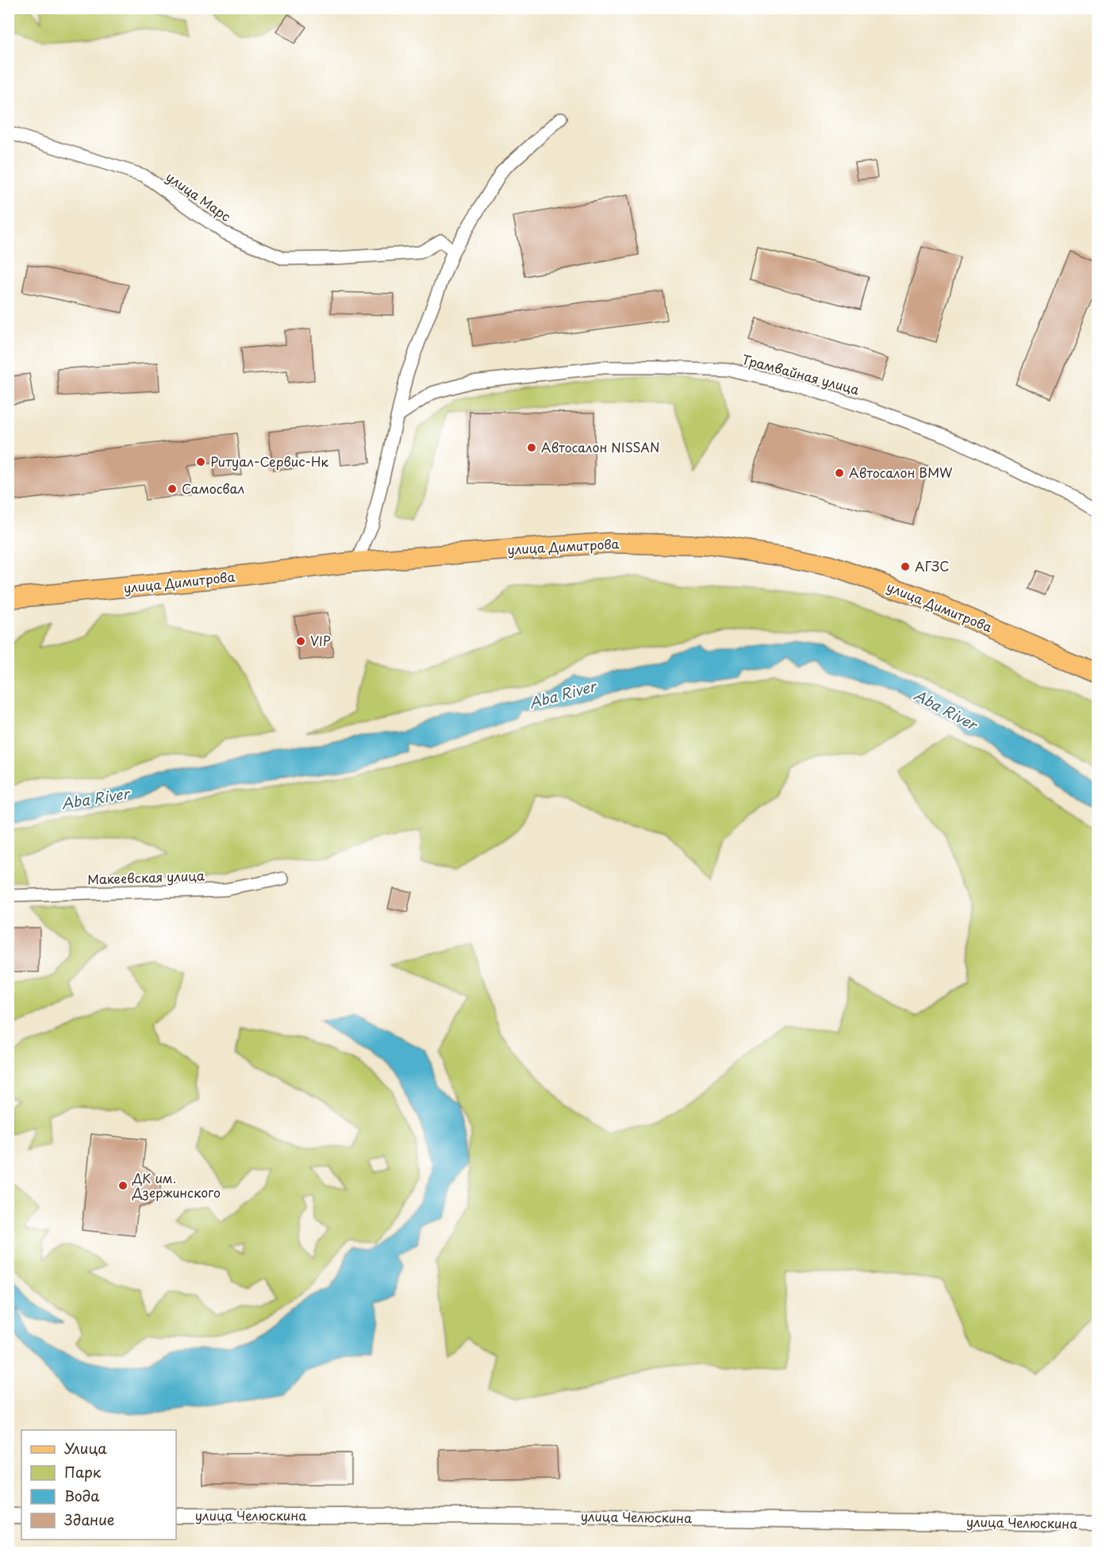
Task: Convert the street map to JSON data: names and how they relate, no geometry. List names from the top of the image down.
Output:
{
  "streets": {
    "main road": ["улица Димитрова"],
    "street": [
      "улица Марс",
      "Трамвайная улица",
      "Макеевская улица",
      "улица Челюскина"
    ]
  },
  "water": ["Aba River"],
  "places": [
    "Автосалон NISSAN",
    "Ритуал-Сервис-Нк",
    "Автосалон BMW",
    "Самосвал",
    "АГЗС",
    "VIP",
    "ДК им. Дзержинского"
  ],
  "legend": [
    "Улица",
    "Парк",
    "Вода",
    "Здание"
  ]
}
